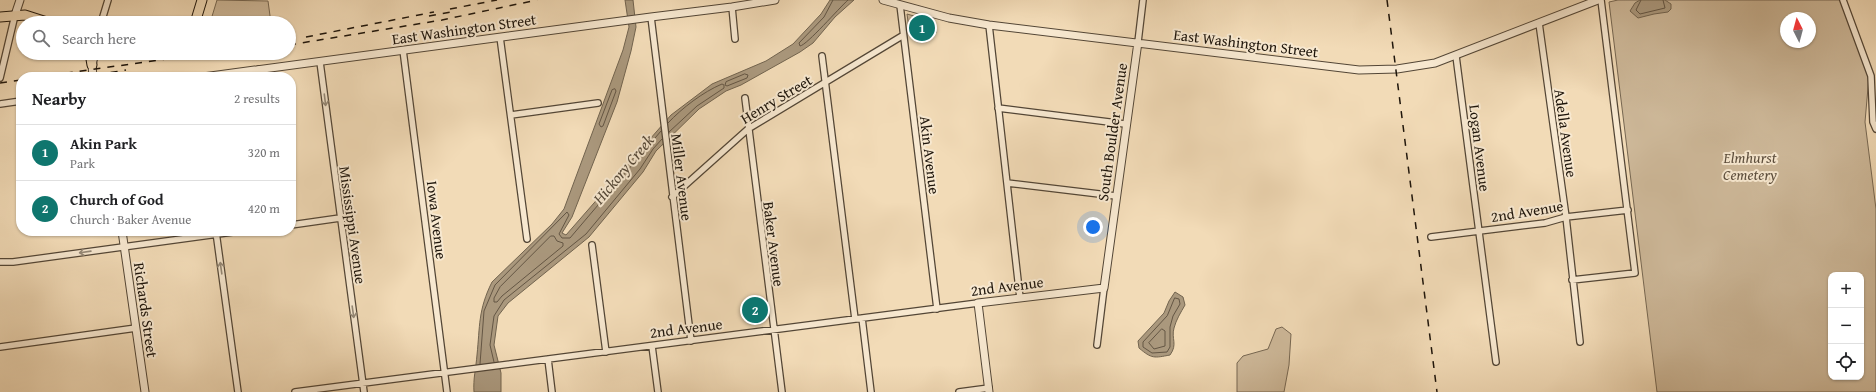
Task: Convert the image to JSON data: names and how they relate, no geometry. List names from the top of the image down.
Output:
{
  "streets": {
    "street": [
      "East Washington Street",
      "Henry Street",
      "South Boulder Avenue",
      "Adella Avenue",
      "Logan Avenue",
      "Akin Avenue",
      "Miller Avenue",
      "2nd Avenue",
      "Iowa Avenue",
      "Mississippi Avenue",
      "Baker Avenue",
      "Richards Street"
    ]
  },
  "crossings": [
    ["East Washington Street", "South Boulder Avenue"],
    ["East Washington Street", "Adella Avenue"],
    ["East Washington Street", "Logan Avenue"],
    ["East Washington Street", "Akin Avenue"],
    ["East Washington Street", "Miller Avenue"],
    ["East Washington Street", "Iowa Avenue"],
    ["East Washington Street", "Mississippi Avenue"],
    ["Henry Street", "Akin Avenue"],
    ["Henry Street", "Miller Avenue"],
    ["Henry Street", "Baker Avenue"],
    ["South Boulder Avenue", "2nd Avenue"],
    ["Adella Avenue", "2nd Avenue"],
    ["Logan Avenue", "2nd Avenue"],
    ["Akin Avenue", "2nd Avenue"],
    ["Miller Avenue", "2nd Avenue"],
    ["2nd Avenue", "Iowa Avenue"],
    ["2nd Avenue", "Mississippi Avenue"],
    ["2nd Avenue", "Baker Avenue"]
  ],
  "one_way": ["Mississippi Avenue"],
  "water": ["Hickory Creek"],
  "parks": ["Elmhurst Cemetery"],
  "north": "top",
  "page": {
    "pins": ["1", "2"],
    "search": "Search here",
    "heading": ["Nearby", "2 results"],
    "list": [
      {
        "mark": "1",
        "name": "Akin Park",
        "note": "Park",
        "value": "320 m"
      },
      {
        "mark": "2",
        "name": "Church of God",
        "note": "Church · Baker Avenue",
        "value": "420 m"
      }
    ],
    "map_buttons": ["+", "−"]
  }
}
